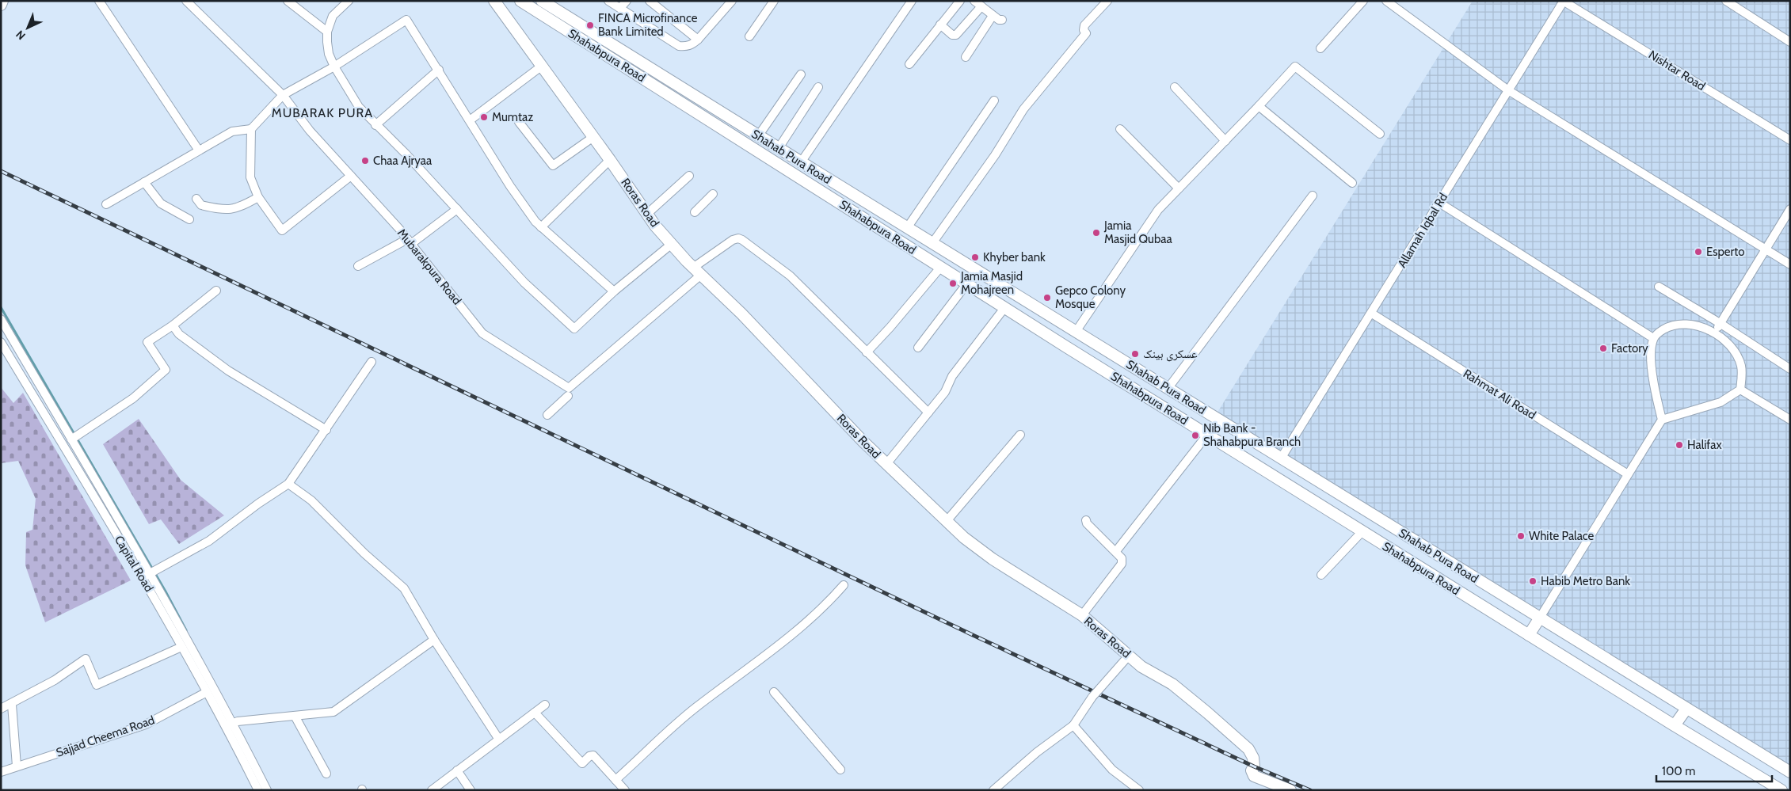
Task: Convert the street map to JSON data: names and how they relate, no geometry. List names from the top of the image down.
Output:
{
  "streets": {
    "main road": ["Shahabpura Road", "Shahab Pura Road", "Roras Road"],
    "street": [
      "Nishtar Road",
      "Allamah Iqbal Rd",
      "Mubarakpura Road",
      "Rahmat Ali Road",
      "Capital Road",
      "Sajjad Cheema Road"
    ]
  },
  "crossings": [
    ["Nishtar Road", "Allamah Iqbal Rd"],
    ["Shahab Pura Road", "Allamah Iqbal Rd"],
    ["Roras Road", "Mubarakpura Road"],
    ["Allamah Iqbal Rd", "Rahmat Ali Road"],
    ["Capital Road", "Sajjad Cheema Road"]
  ],
  "districts": ["MUBARAK PURA"],
  "places": [
    "FINCA Microfinance Bank Limited",
    "Mumtaz",
    "Chaa Ajryaa",
    "Jamia Masjid Qubaa",
    "Esperto",
    "Khyber bank",
    "Jamia Masjid Mohajreen",
    "Gepco Colony Mosque",
    "Factory",
    "عسکری بینک",
    "Nib Bank - Shahabpura Branch",
    "Halifax",
    "White Palace",
    "Habib Metro Bank"
  ],
  "scale_bar": "100 m",
  "north": "bottom left"
}
